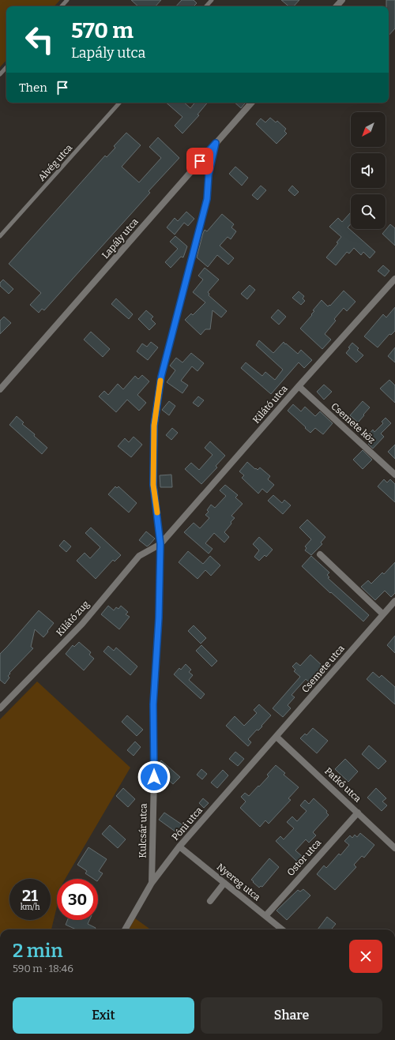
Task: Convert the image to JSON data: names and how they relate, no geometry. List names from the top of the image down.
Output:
{
  "streets": {
    "street": [
      "Lapály utca",
      "Kilátó utca",
      "Csemete köz",
      "Kilátó zug",
      "Csemete utca",
      "Patkó utca",
      "Póni utca",
      "Kulcsár utca",
      "Ostor utca",
      "Nyereg utca"
    ],
    "lane": ["Alvég utca"]
  },
  "crossings": [
    ["Lapály utca", "Kulcsár utca"],
    ["Kilátó utca", "Csemete köz"],
    ["Kilátó utca", "Kilátó zug"],
    ["Kilátó utca", "Kulcsár utca"],
    ["Kilátó zug", "Kulcsár utca"],
    ["Csemete utca", "Patkó utca"],
    ["Csemete utca", "Póni utca"],
    ["Patkó utca", "Póni utca"],
    ["Patkó utca", "Ostor utca"],
    ["Póni utca", "Kulcsár utca"],
    ["Póni utca", "Nyereg utca"],
    ["Ostor utca", "Nyereg utca"]
  ],
  "north": "bottom left",
  "page": {
    "turn": ["570 m", "Lapály utca"],
    "then": "Then",
    "speed": "21 km/h",
    "limit": "30",
    "heading": ["2 min", "590 m · 18:46"],
    "buttons": ["Exit", "Share"]
  }
}
